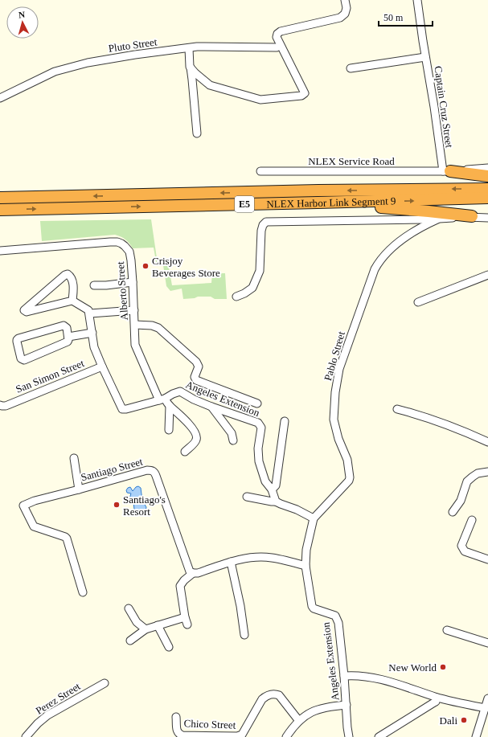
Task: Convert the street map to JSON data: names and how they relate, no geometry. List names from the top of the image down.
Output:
{
  "streets": {
    "highway": ["NLEX Harbor Link Segment 9", "E5"],
    "street": [
      "Pluto Street",
      "Captain Cruz Street",
      "NLEX Service Road",
      "Alberto Street",
      "Pablo Street",
      "San Simon Street",
      "Angeles Extension",
      "Santiago Street",
      "Perez Street",
      "Chico Street"
    ]
  },
  "crossings": [
    ["Captain Cruz Street", "NLEX Service Road"],
    ["Alberto Street", "Angeles Extension"],
    ["Pablo Street", "Angeles Extension"],
    ["San Simon Street", "Angeles Extension"]
  ],
  "places": [
    "Crisjoy Beverages Store",
    "Santiago's Resort",
    "New World",
    "Dali"
  ],
  "scale_bar": "50 m",
  "north": "top"
}
